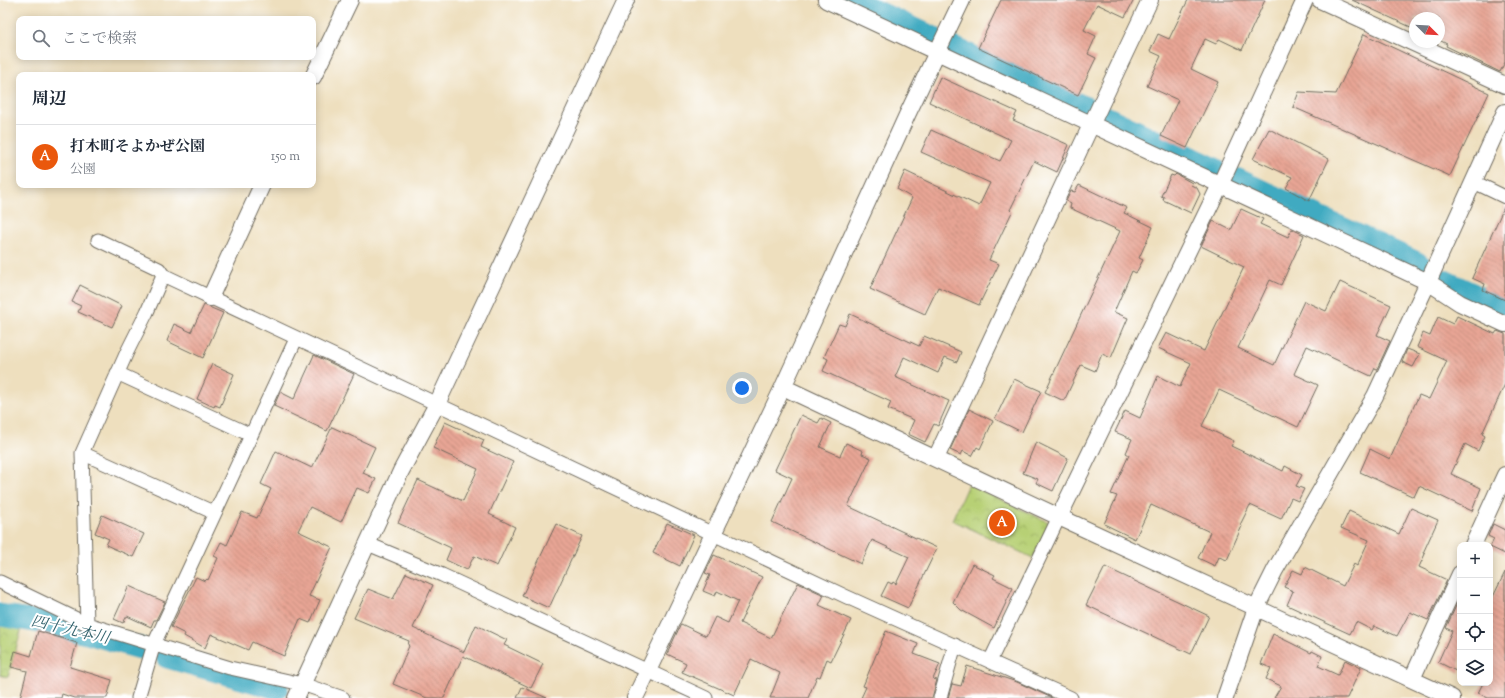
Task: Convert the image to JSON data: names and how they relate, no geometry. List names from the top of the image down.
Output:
{
  "water": ["四十九本川"],
  "north": "bottom right",
  "page": {
    "search": "ここで検索",
    "heading": "周辺",
    "list": [
      {
        "mark": "A",
        "name": "打木町そよかぜ公園",
        "note": "公園",
        "value": "150 m"
      }
    ],
    "pins": "A",
    "map_buttons": ["+", "−"]
  }
}
